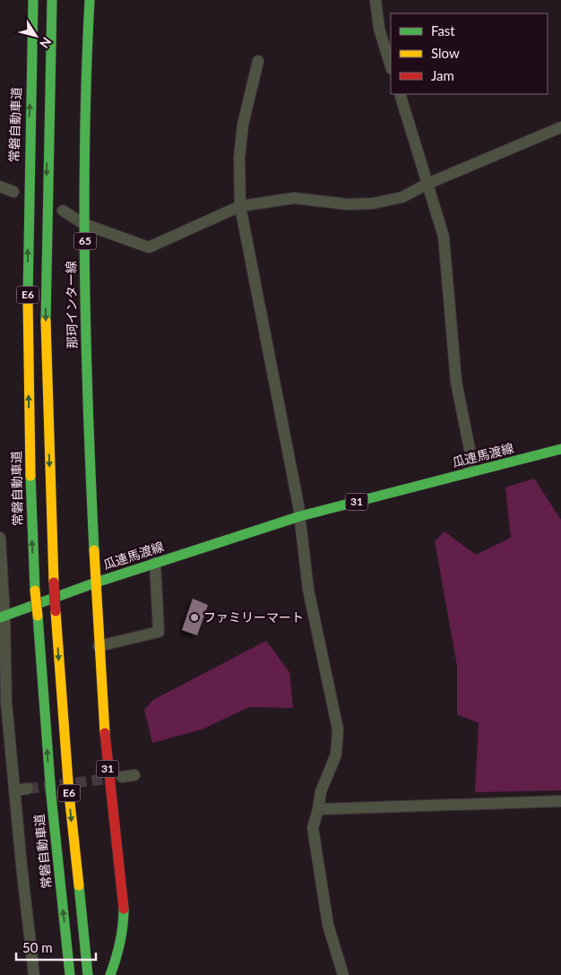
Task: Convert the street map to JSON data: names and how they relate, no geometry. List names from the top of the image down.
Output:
{
  "streets": {
    "main road": [
      "常磐自動車道",
      "65",
      "E6",
      "那珂インター線",
      "瓜連馬渡線",
      "31"
    ]
  },
  "crossings": [
    ["那珂インター線", "瓜連馬渡線"]
  ],
  "places": ["ファミリーマート"],
  "legend": ["Fast", "Slow", "Jam"],
  "scale_bar": "50 m",
  "north": "bottom right"
}
